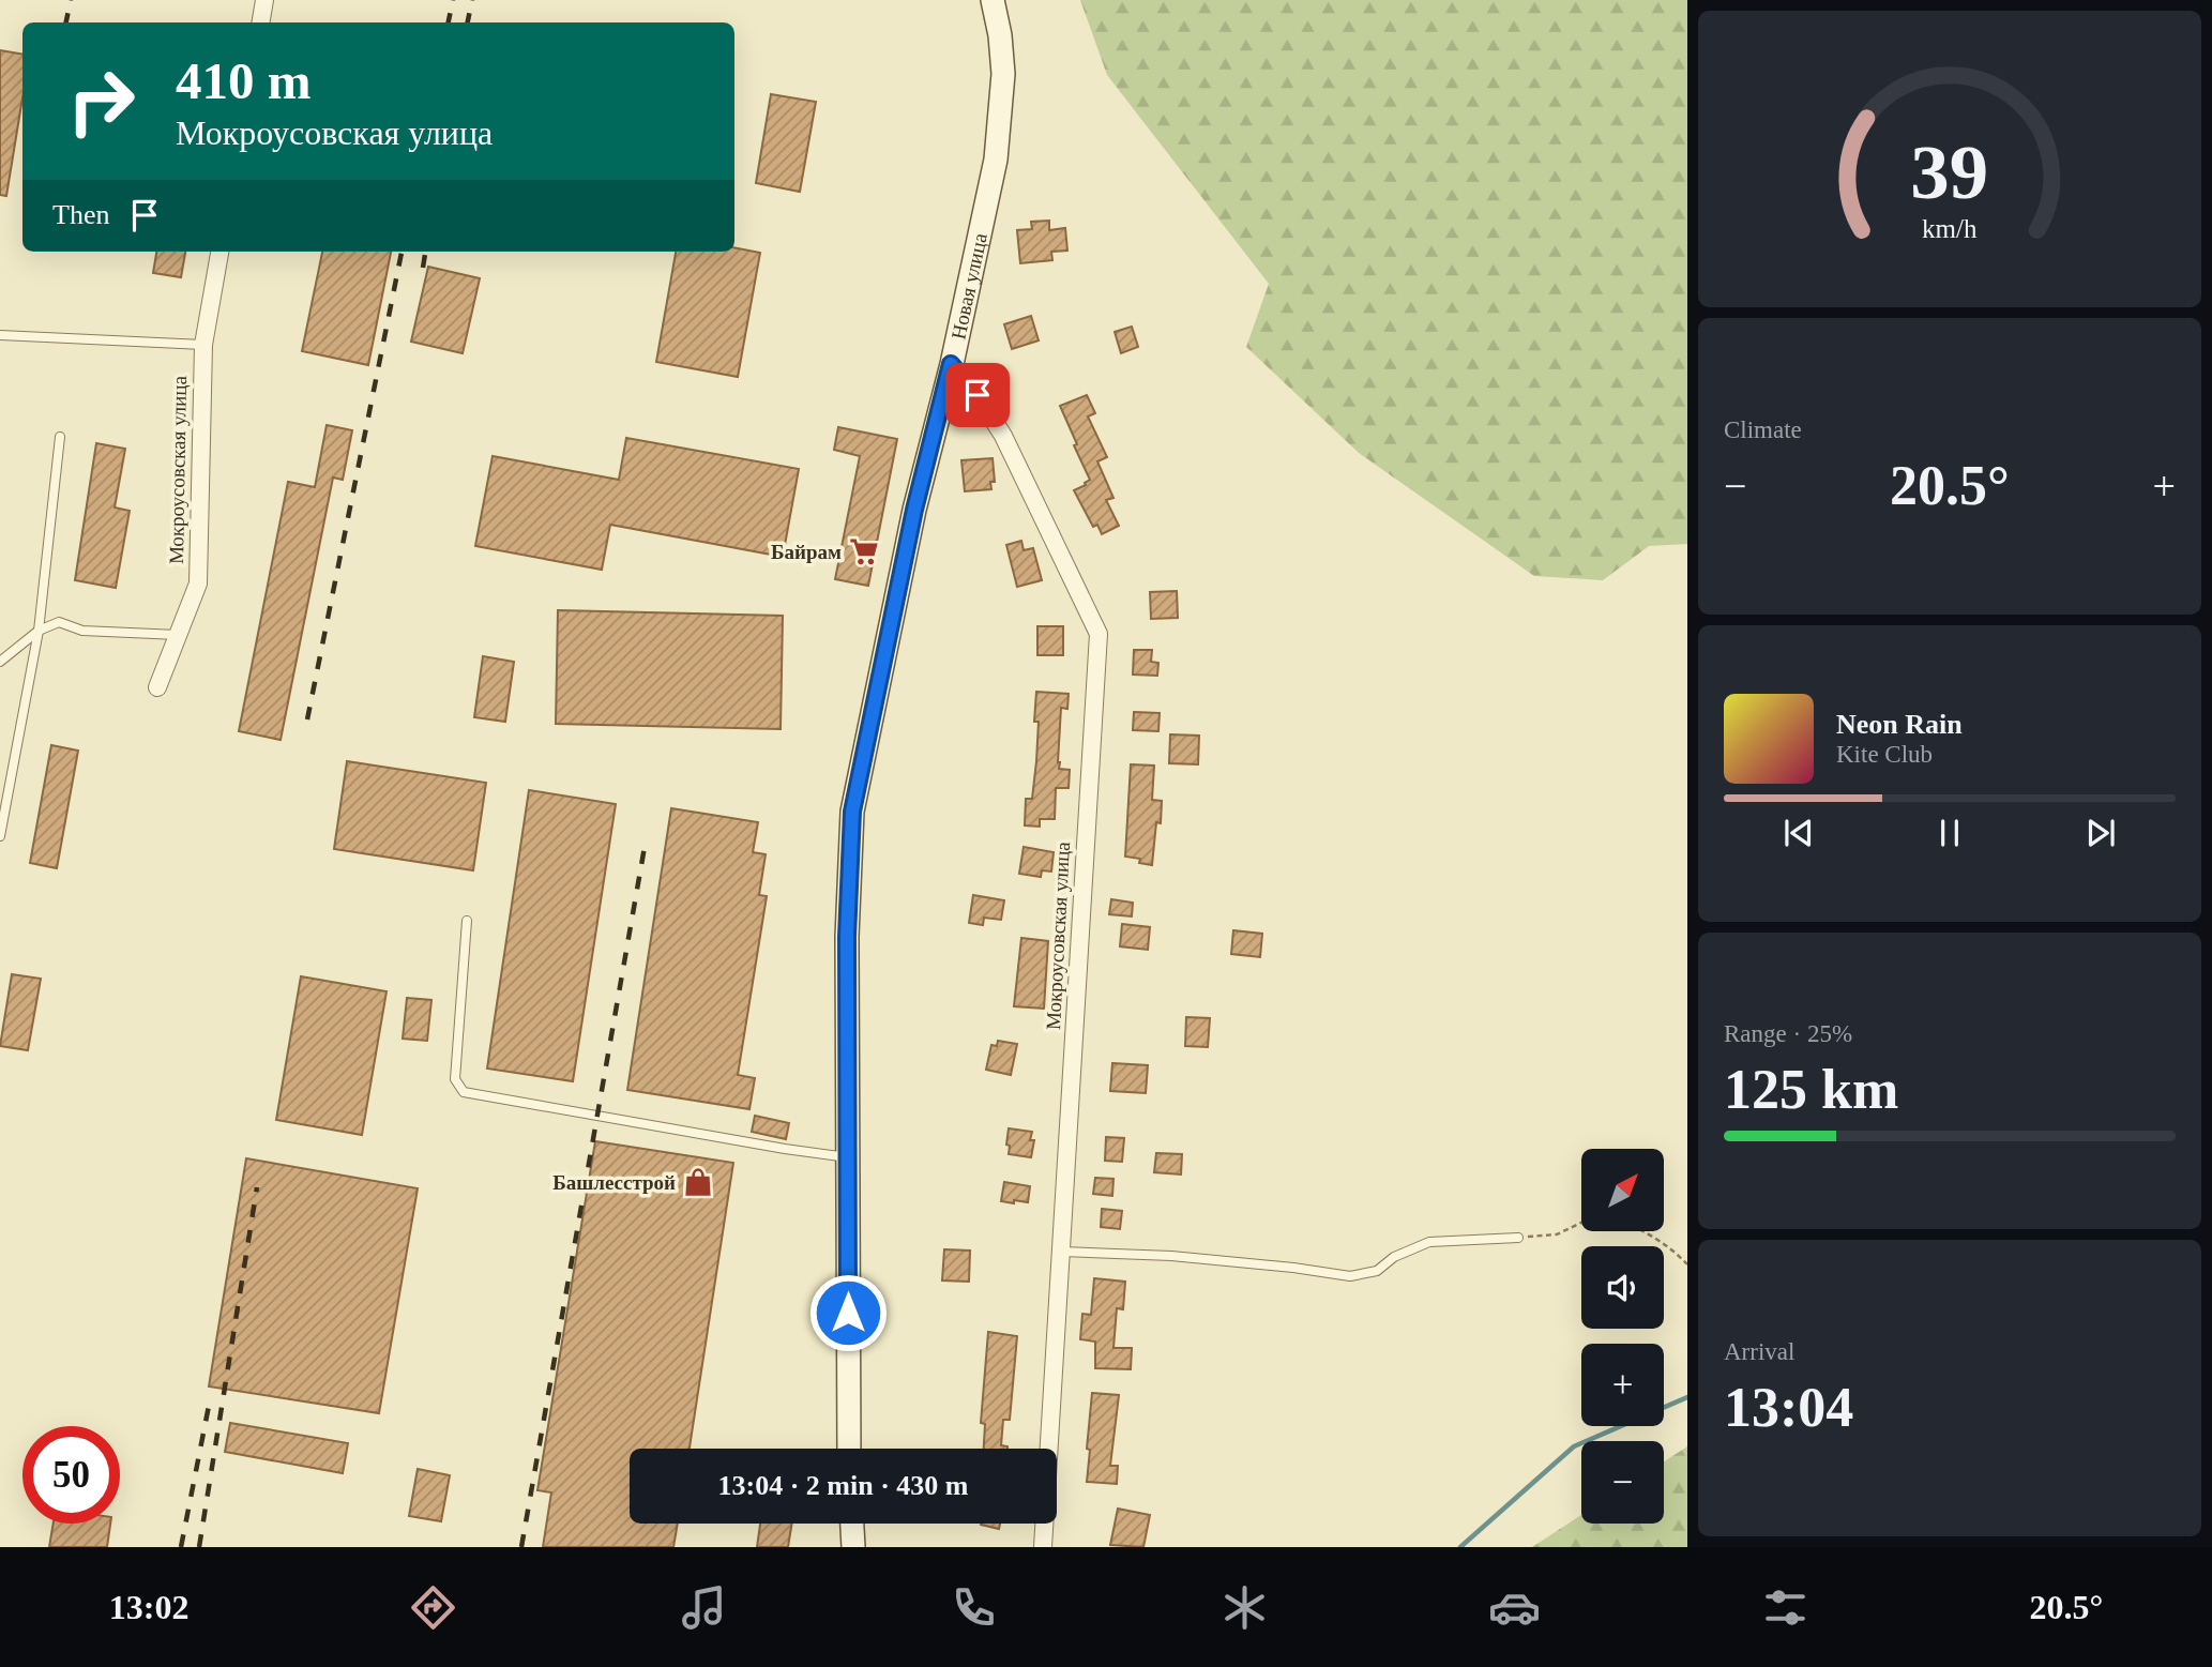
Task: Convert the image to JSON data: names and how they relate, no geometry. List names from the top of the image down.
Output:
{
  "streets": {
    "main road": ["Новая улица"],
    "street": ["Мокроусовская улица"]
  },
  "crossings": [
    ["Новая улица", "Мокроусовская улица"]
  ],
  "places": {
    "supermarket": ["Байрам"],
    "shop": ["Башлесстрой"]
  },
  "north": "top right",
  "page": {
    "turn": ["410 m", "Мокроусовская улица"],
    "then": "Then",
    "tile": [
      "Climate",
      ["Range · 25%", "125 km"],
      ["Arrival", "13:04"]
    ],
    "heat": ["−", "20.5°", "+"],
    "song": ["Neon Rain", "Kite Club"],
    "map_buttons": ["+", "−"],
    "limit": "50",
    "trip": "13:04 · 2 min · 430 m",
    "tabs": ["13:02", "20.5°"],
    "gauge": ["39", "km/h"]
  }
}
